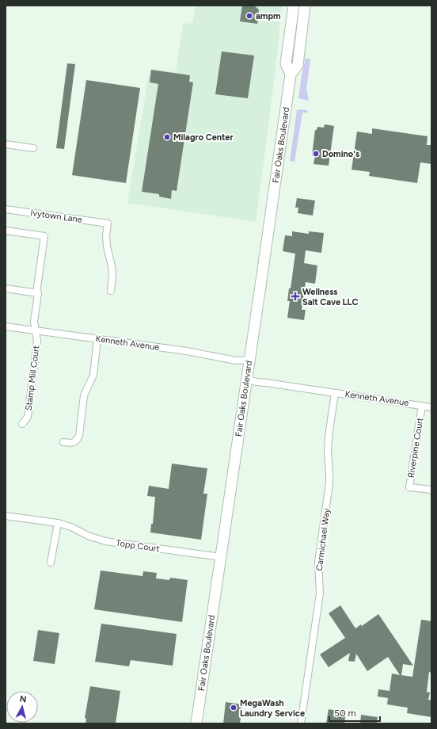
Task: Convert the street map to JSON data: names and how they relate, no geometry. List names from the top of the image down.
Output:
{
  "streets": {
    "main road": ["Fair Oaks Boulevard"],
    "street": [
      "Ivytown Lane",
      "Kenneth Avenue",
      "Stamp Mill Court",
      "Riverpine Court",
      "Carmichael Way",
      "Topp Court"
    ]
  },
  "crossings": [
    ["Fair Oaks Boulevard", "Kenneth Avenue"],
    ["Fair Oaks Boulevard", "Topp Court"],
    ["Kenneth Avenue", "Stamp Mill Court"],
    ["Kenneth Avenue", "Riverpine Court"],
    ["Kenneth Avenue", "Carmichael Way"]
  ],
  "places": {
    "other": [
      "ampm",
      "Milagro Center",
      "Domino's",
      "MegaWash Laundry Service"
    ],
    "health": ["Wellness Salt Cave LLC"]
  },
  "scale_bar": "50 m",
  "north": "top"
}
